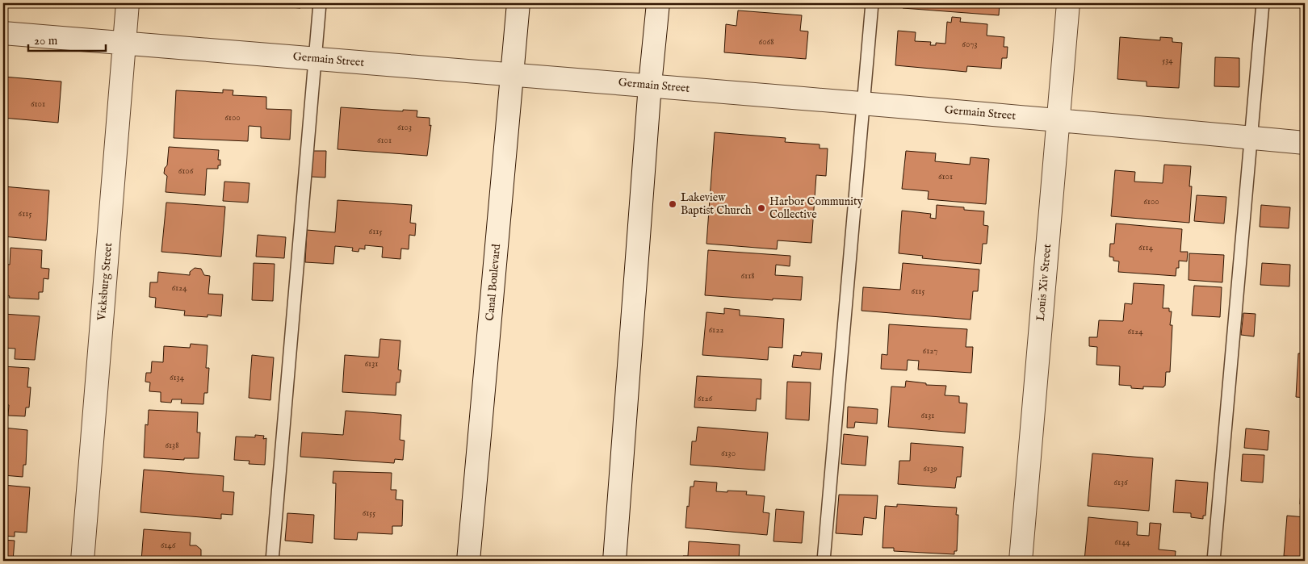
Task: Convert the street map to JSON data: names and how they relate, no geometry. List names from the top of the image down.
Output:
{
  "streets": {
    "street": [
      "Germain Street",
      "Vicksburg Street",
      "Canal Boulevard",
      "Louis Xiv Street"
    ]
  },
  "crossings": [
    ["Germain Street", "Vicksburg Street"],
    ["Germain Street", "Canal Boulevard"],
    ["Germain Street", "Louis Xiv Street"]
  ],
  "places": ["Lakeview Baptist Church", "Harbor Community Collective"],
  "house_numbers": [
    "6068",
    "6073",
    "534",
    "6101",
    "6100",
    "6103",
    "6101",
    "6106",
    "6101",
    "6100",
    "6115",
    "6115",
    "6114",
    "6118",
    "6124",
    "6115",
    "6122",
    "6124",
    "6127",
    "6131",
    "6134",
    "6126",
    "6131",
    "6138",
    "6130",
    "6139",
    "6136",
    "6155",
    "6144",
    "6146"
  ],
  "scale_bar": "20 m"
}
